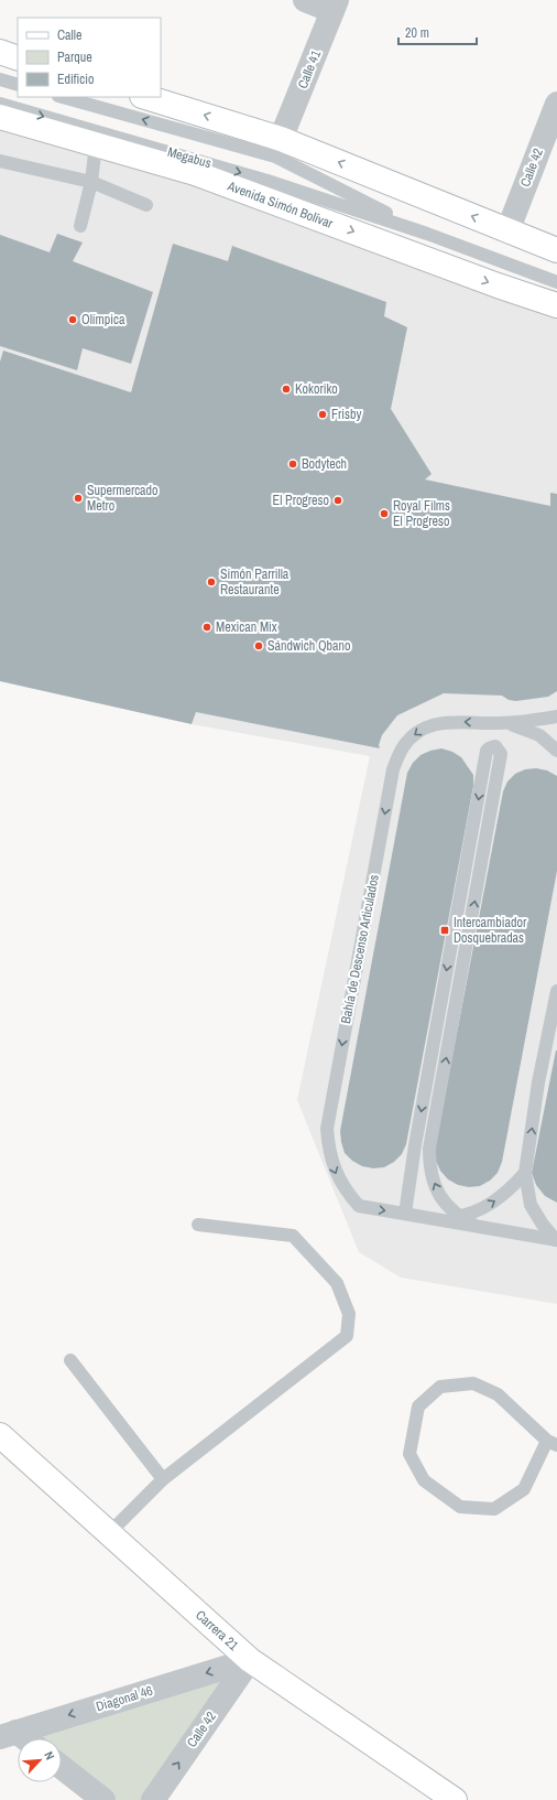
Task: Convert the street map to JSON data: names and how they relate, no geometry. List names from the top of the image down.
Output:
{
  "streets": {
    "main road": ["Avenida Simón Bolívar", "Carrera 21"],
    "street": ["Calle 41", "Calle 42", "Diagonal 46"],
    "lane": ["Megabus", "Bahía de Descenso Articulados"]
  },
  "crossings": [
    ["Calle 42", "Carrera 21"],
    ["Calle 42", "Diagonal 46"],
    ["Carrera 21", "Diagonal 46"]
  ],
  "one_way": ["Calle 42", "Diagonal 46"],
  "places": {
    "other": [
      "Olímpica",
      "Kokoriko",
      "Frisby",
      "Bodytech",
      "Supermercado Metro",
      "El Progreso",
      "Royal Films El Progreso",
      "Simón Parrilla Restaurante",
      "Mexican Mix",
      "Sándwich Qbano"
    ],
    "transit": ["Intercambiador Dosquebradas"]
  },
  "legend": ["Calle", "Parque", "Edificio"],
  "scale_bar": "20 m",
  "north": "top right"
}
